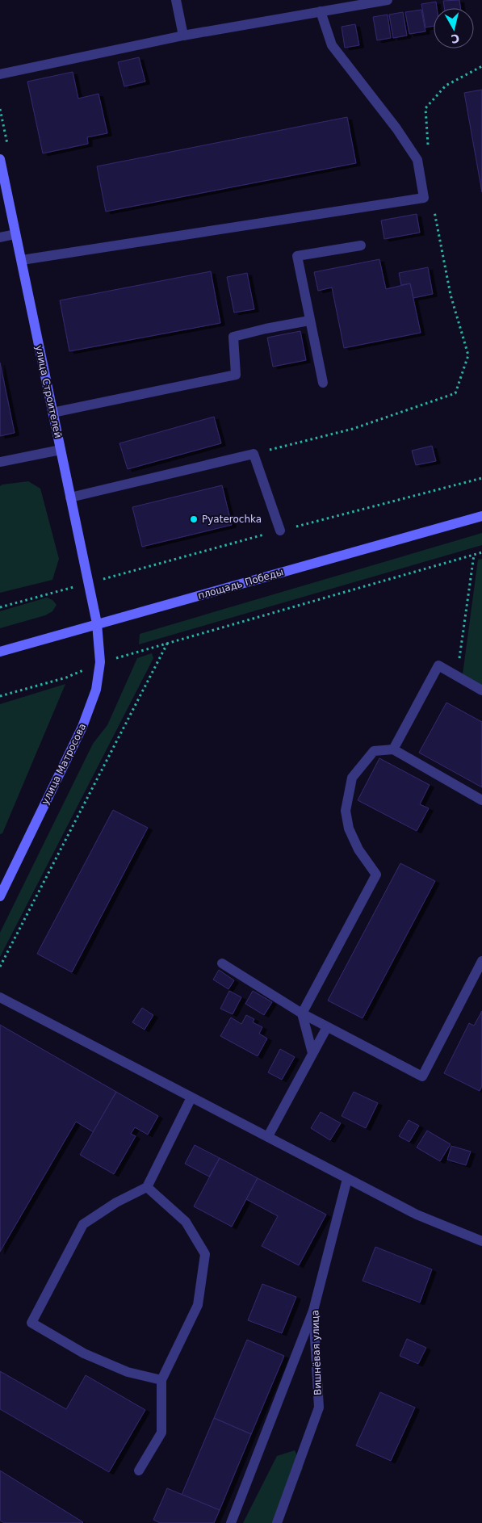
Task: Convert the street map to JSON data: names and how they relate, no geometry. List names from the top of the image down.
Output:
{
  "streets": {
    "main road": ["улица Строителей", "площадь Победы", "улица Матросова"],
    "street": ["Вишнёвая улица"]
  },
  "crossings": [
    ["улица Строителей", "площадь Победы"],
    ["улица Строителей", "улица Матросова"],
    ["площадь Победы", "улица Матросова"]
  ],
  "places": ["Pyaterochka"],
  "north": "bottom"
}
